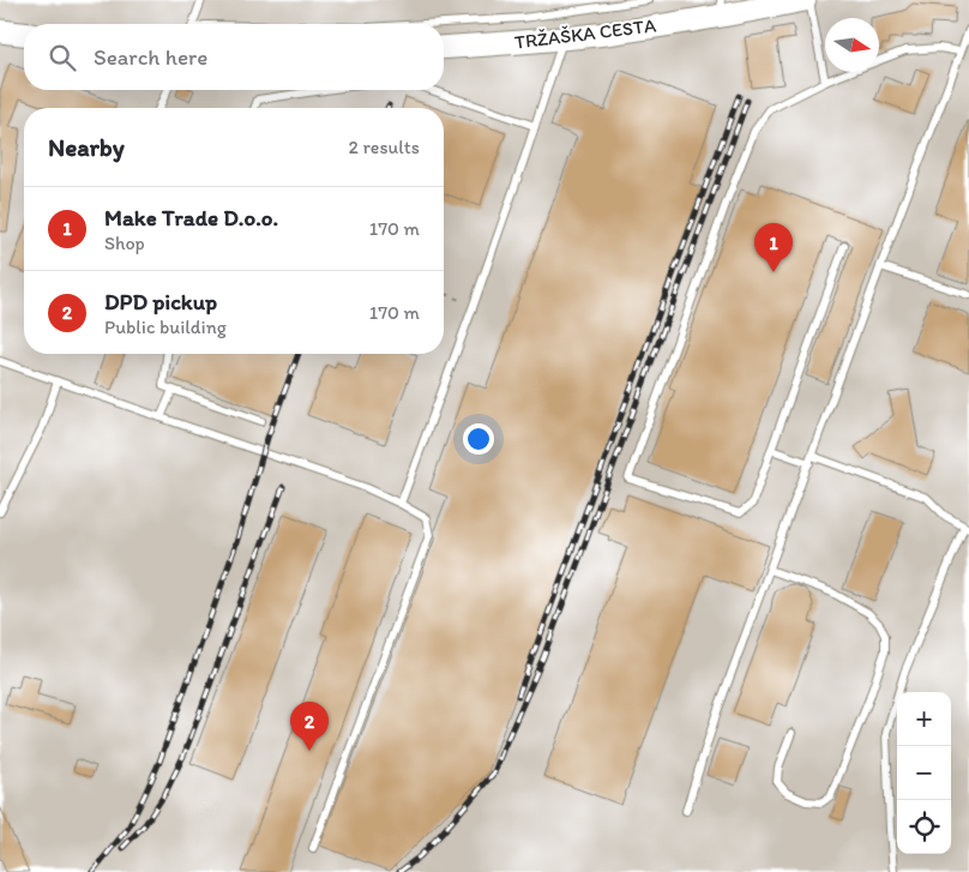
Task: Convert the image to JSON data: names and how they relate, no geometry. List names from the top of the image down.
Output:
{
  "streets": {
    "street": ["TRŽAŠKA CESTA"]
  },
  "north": "right",
  "page": {
    "search": "Search here",
    "heading": ["Nearby", "2 results"],
    "list": [
      {
        "mark": "1",
        "name": "Make Trade D.o.o.",
        "note": "Shop",
        "value": "170 m"
      },
      {
        "mark": "2",
        "name": "DPD pickup",
        "note": "Public building",
        "value": "170 m"
      }
    ],
    "pins": ["1", "2"],
    "map_buttons": ["+", "−"]
  }
}
